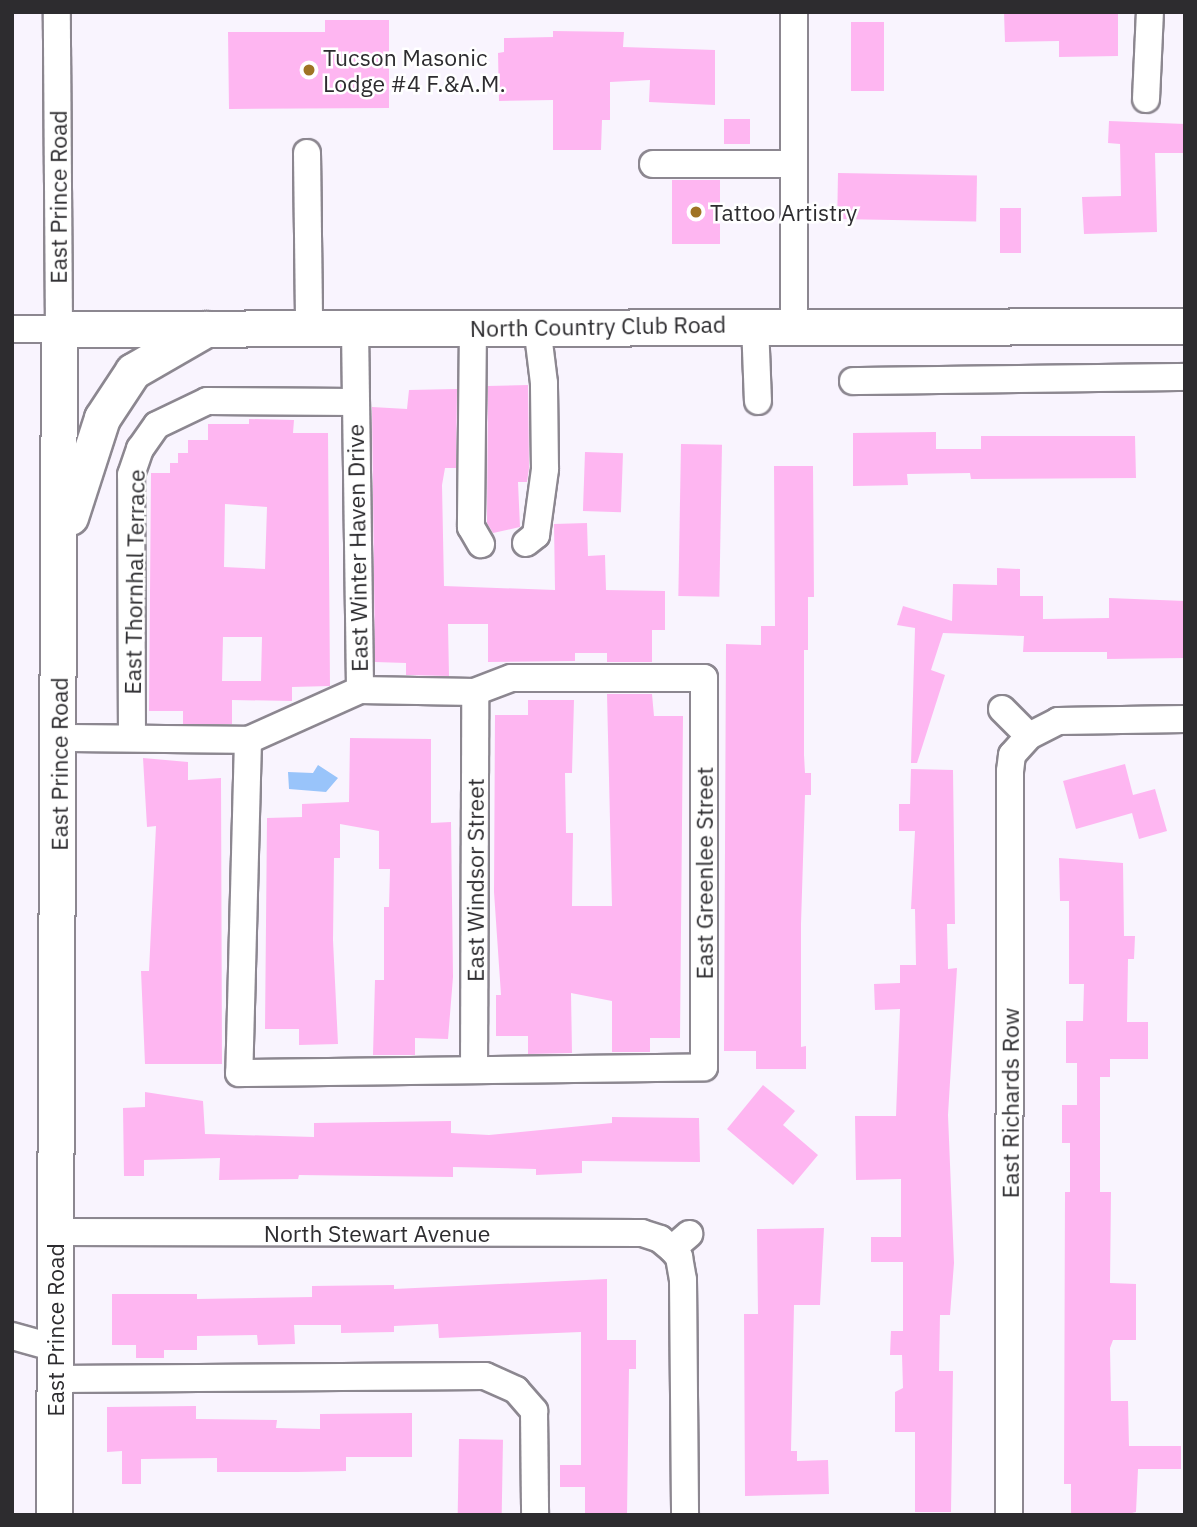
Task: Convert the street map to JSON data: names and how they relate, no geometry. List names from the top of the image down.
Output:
{
  "streets": {
    "main road": ["East Prince Road", "North Country Club Road"],
    "street": [
      "East Winter Haven Drive",
      "East Thornhal Terrace",
      "East Greenlee Street",
      "East Windsor Street",
      "East Richards Row",
      "North Stewart Avenue"
    ]
  },
  "crossings": [
    ["East Prince Road", "North Country Club Road"],
    ["East Prince Road", "North Stewart Avenue"],
    ["North Country Club Road", "East Winter Haven Drive"],
    ["East Winter Haven Drive", "East Thornhal Terrace"],
    ["East Greenlee Street", "East Windsor Street"]
  ],
  "places": ["Tucson Masonic Lodge #4 F.&A.M.", "Tattoo Artistry"]
}
